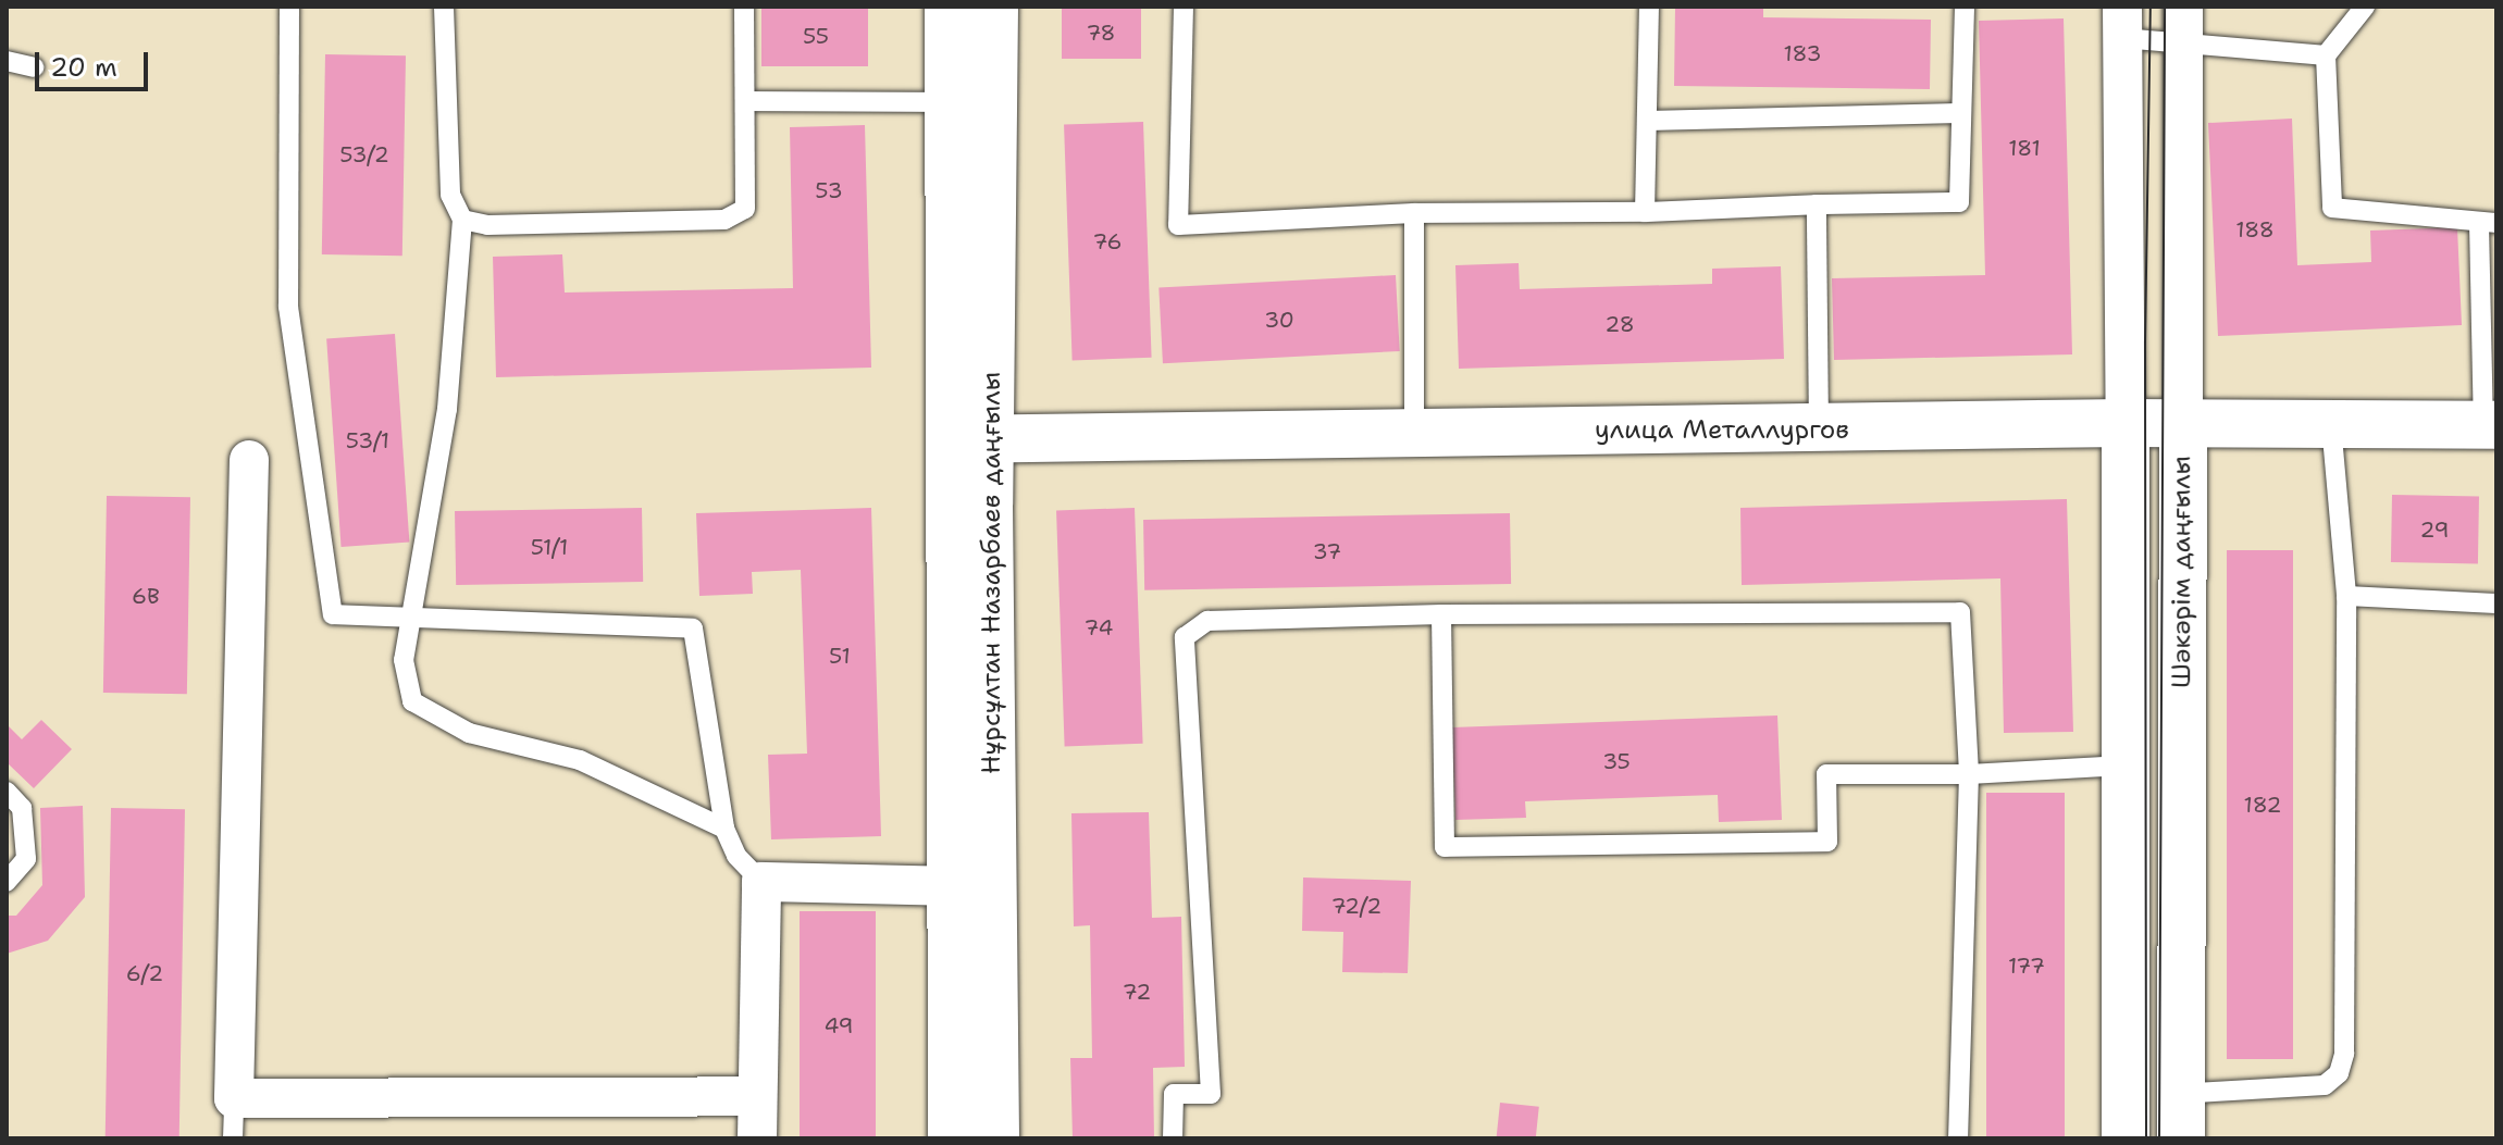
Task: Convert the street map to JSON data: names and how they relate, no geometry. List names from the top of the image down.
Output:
{
  "streets": {
    "street": ["улица Металлургов", "Шәкәрім даңғылы", "Нұрсұлтан Назарбаев даңғылы"]
  },
  "crossings": [
    ["улица Металлургов", "Шәкәрім даңғылы"],
    ["улица Металлургов", "Нұрсұлтан Назарбаев даңғылы"]
  ],
  "house_numbers": [
    "78",
    "55",
    "183",
    "181",
    "53/2",
    "53",
    "188",
    "76",
    "30",
    "28",
    "53/1",
    "29",
    "51/1",
    "37",
    "6В",
    "74",
    "51",
    "35",
    "182",
    "72/2",
    "177",
    "6/2",
    "72",
    "49"
  ],
  "scale_bar": "20 m"
}
